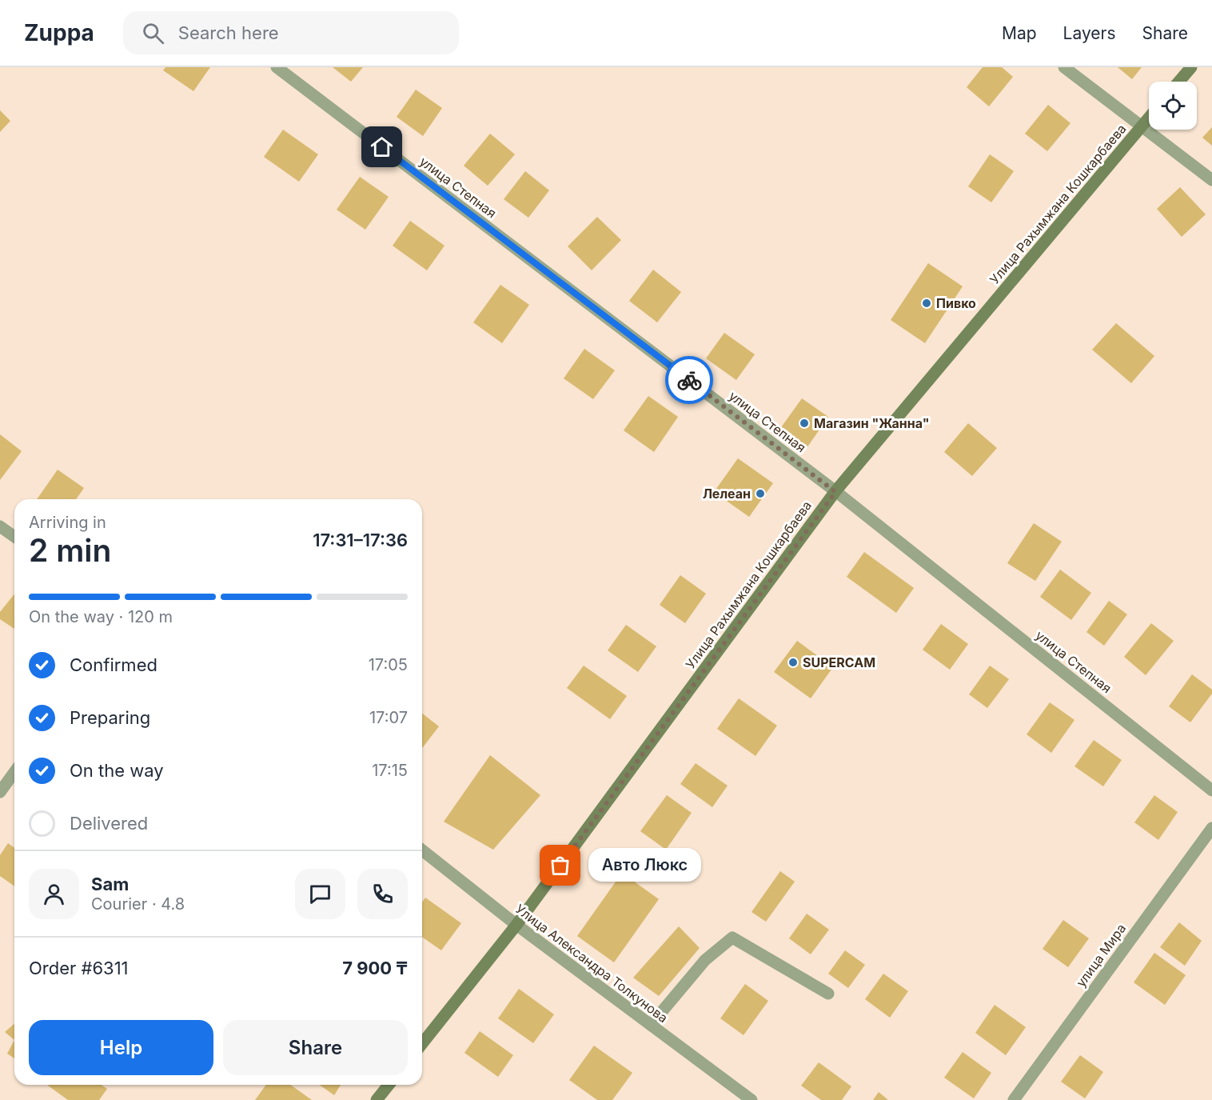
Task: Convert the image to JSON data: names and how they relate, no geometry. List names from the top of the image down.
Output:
{
  "streets": {
    "street": [
      "улица Степная",
      "Улица Рахымжана Кошкарбаева",
      "улица Мира",
      "Улица Александра Толкунова"
    ]
  },
  "crossings": [
    ["улица Степная", "Улица Рахымжана Кошкарбаева"],
    ["Улица Рахымжана Кошкарбаева", "Улица Александра Толкунова"]
  ],
  "places": [
    "Пивко",
    "Магазин \"Жанна\"",
    "Лелеан",
    "SUPERCAM",
    "Авто Люкс"
  ],
  "page": {
    "header": "Zuppa",
    "search": "Search here",
    "nav": ["Map", "Layers", "Share"],
    "heading": ["2 min", "Arriving in", "17:31–17:36"],
    "panel": [
      "Sam",
      "Courier · 4.8",
      "Order #6311",
      "7 900 ₸"
    ],
    "bar": "On the way · 120 m",
    "list": [
      ["Confirmed", "17:05"],
      ["Preparing", "17:07"],
      ["On the way", "17:15"],
      "Delivered"
    ],
    "bubble": "Авто Люкс",
    "buttons": ["Help", "Share"]
  }
}
